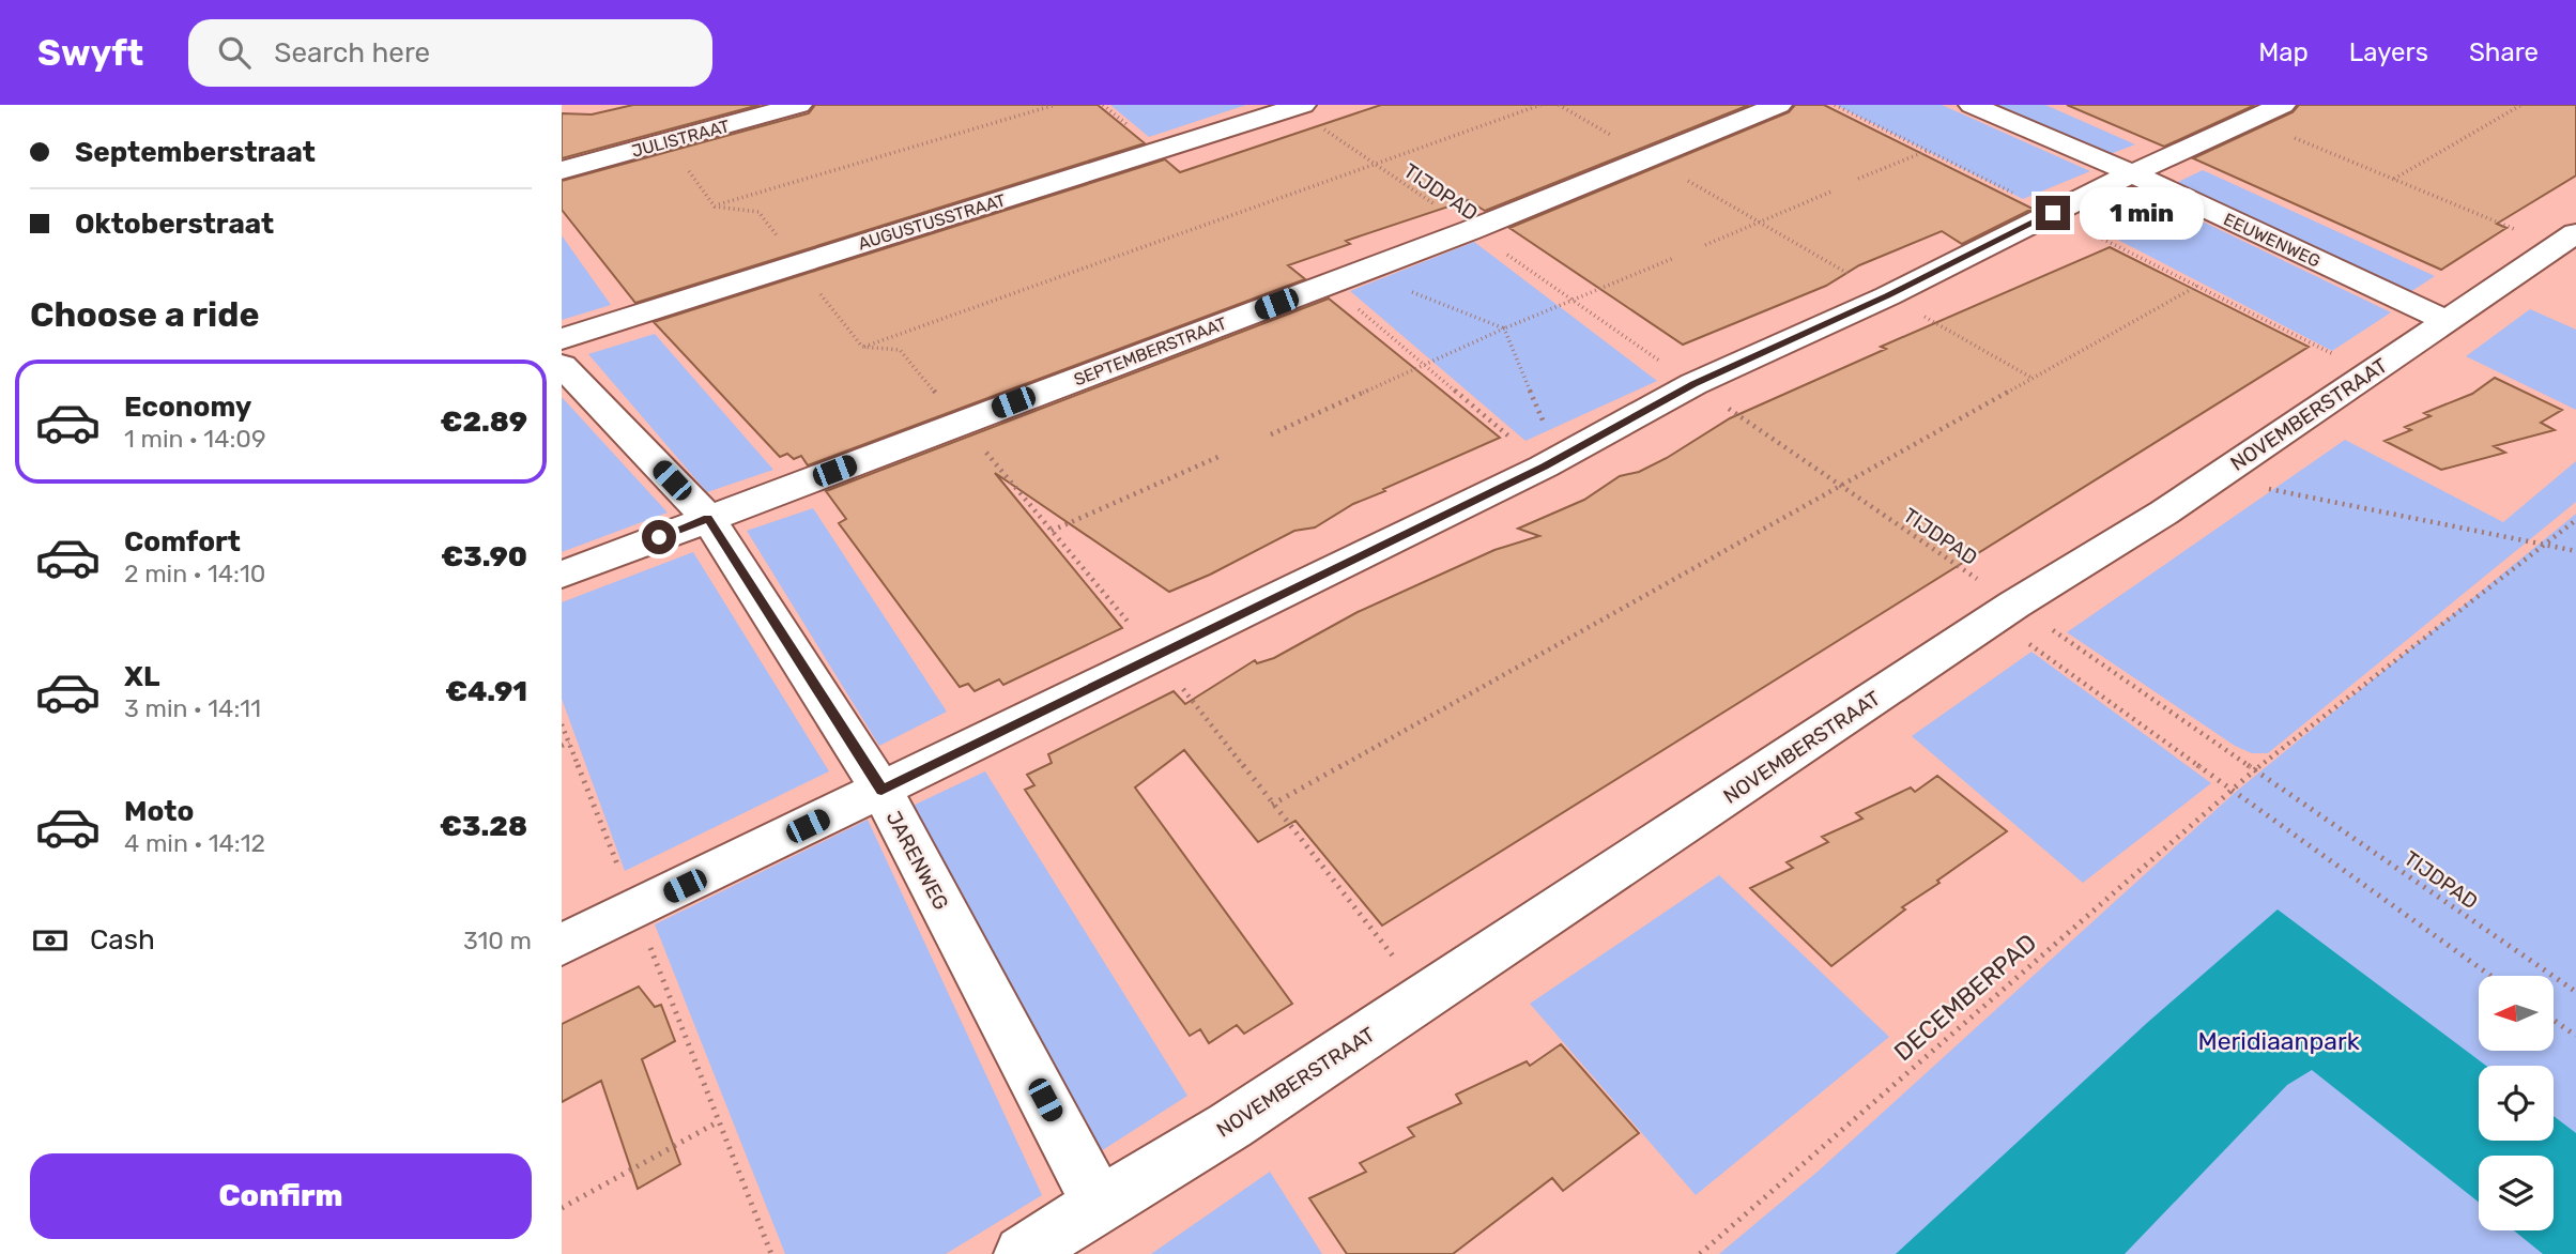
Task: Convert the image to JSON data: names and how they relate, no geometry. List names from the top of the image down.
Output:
{
  "streets": {
    "street": [
      "JULISTRAAT",
      "AUGUSTUSSTRAAT",
      "EEUWENWEG",
      "SEPTEMBERSTRAAT",
      "NOVEMBERSTRAAT",
      "JARENWEG"
    ],
    "path": ["TIJDPAD", "DECEMBERPAD"]
  },
  "crossings": [
    ["TIJDPAD", "AUGUSTUSSTRAAT"],
    ["TIJDPAD", "SEPTEMBERSTRAAT"],
    ["TIJDPAD", "NOVEMBERSTRAAT"],
    ["TIJDPAD", "DECEMBERPAD"],
    ["EEUWENWEG", "NOVEMBERSTRAAT"],
    ["SEPTEMBERSTRAAT", "JARENWEG"],
    ["NOVEMBERSTRAAT", "JARENWEG"]
  ],
  "parks": ["Meridiaanpark"],
  "north": "left",
  "page": {
    "header": "Swyft",
    "search": "Search here",
    "nav": ["Map", "Layers", "Share"],
    "banner": ["Septemberstraat", "Oktoberstraat"],
    "bubble": "1 min",
    "heading": "Choose a ride",
    "list": [
      {
        "name": "Economy",
        "note": "1 min · 14:09",
        "value": "€2.89"
      },
      {
        "name": "Comfort",
        "note": "2 min · 14:10",
        "value": "€3.90"
      },
      {
        "name": "XL",
        "note": "3 min · 14:11",
        "value": "€4.91"
      },
      {
        "name": "Moto",
        "note": "4 min · 14:12",
        "value": "€3.28"
      }
    ],
    "pay": ["Cash", "310 m"],
    "buttons": "Confirm"
  }
}
